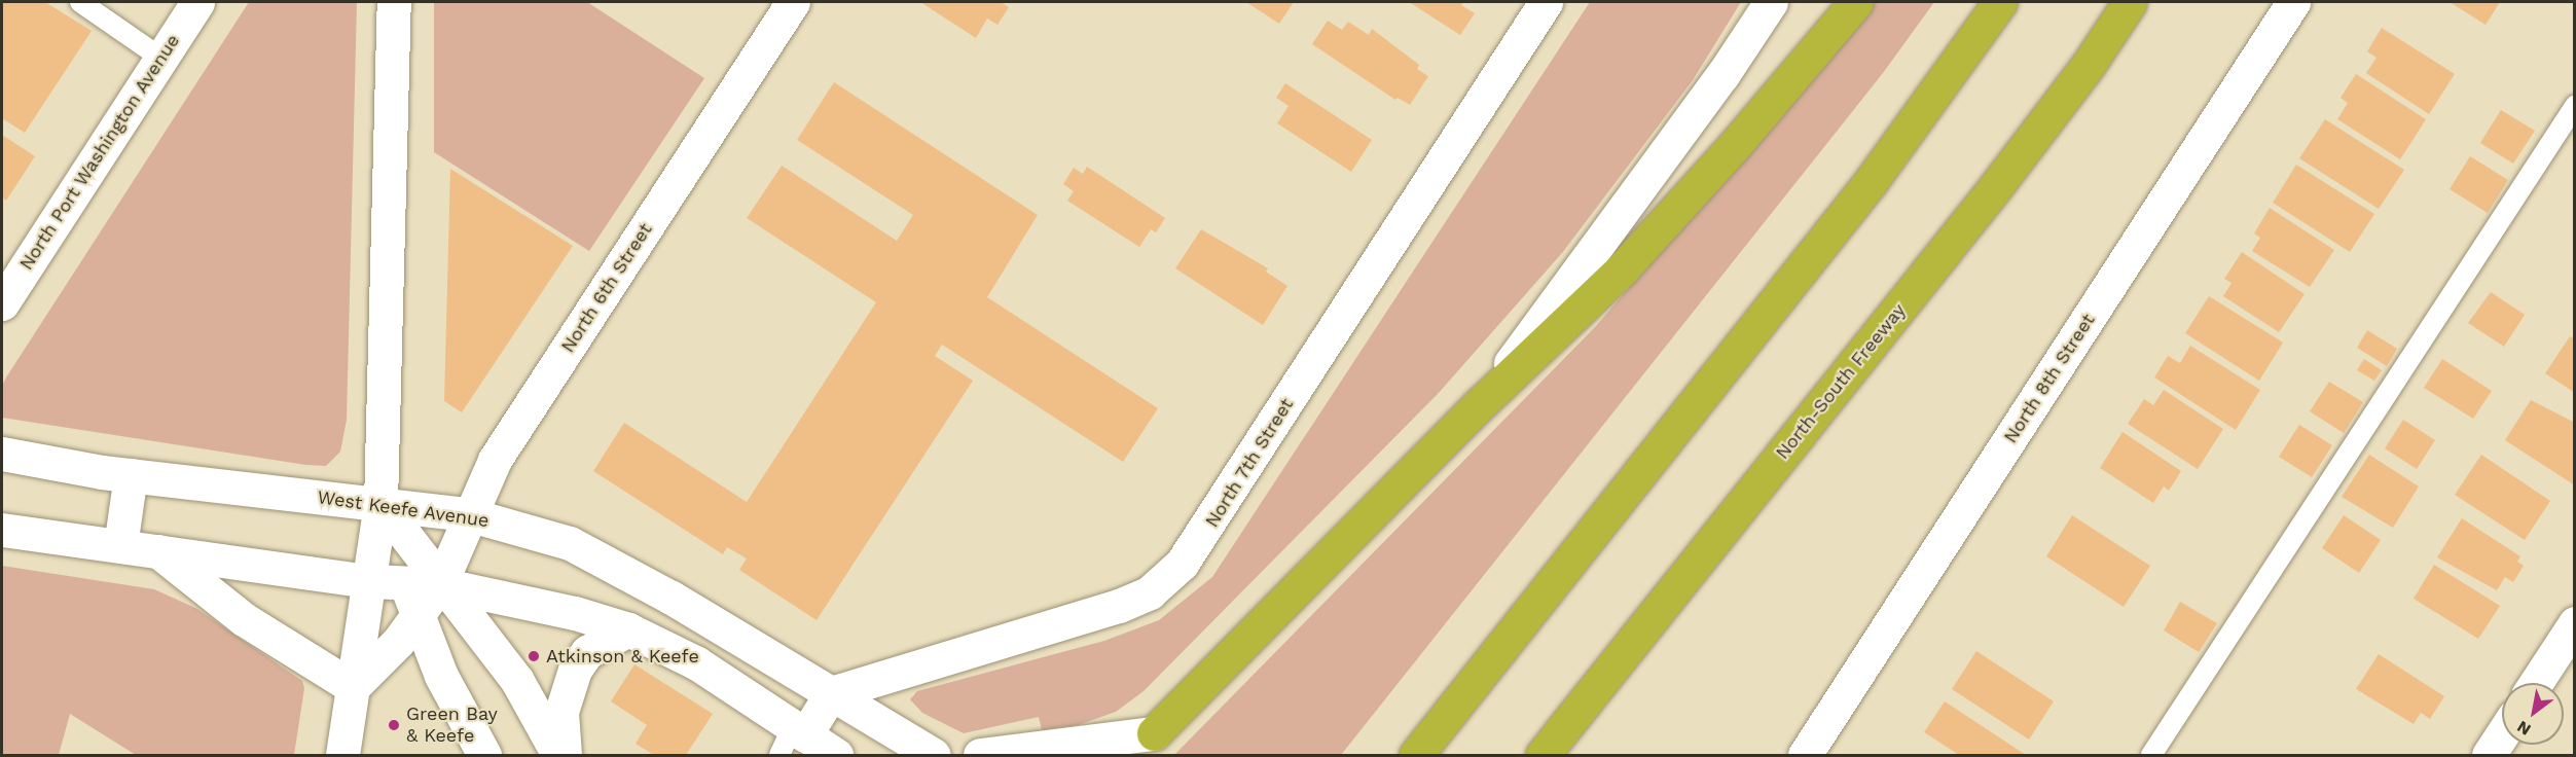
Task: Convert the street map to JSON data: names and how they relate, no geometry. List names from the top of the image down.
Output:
{
  "streets": {
    "highway": ["North-South Freeway"],
    "street": [
      "North Port Washington Avenue",
      "North 6th Street",
      "North 8th Street",
      "North 7th Street",
      "West Keefe Avenue"
    ]
  },
  "crossings": [
    ["North 6th Street", "West Keefe Avenue"],
    ["North 7th Street", "West Keefe Avenue"]
  ],
  "places": ["Atkinson & Keefe", "Green Bay & Keefe"],
  "north": "bottom left"
}
